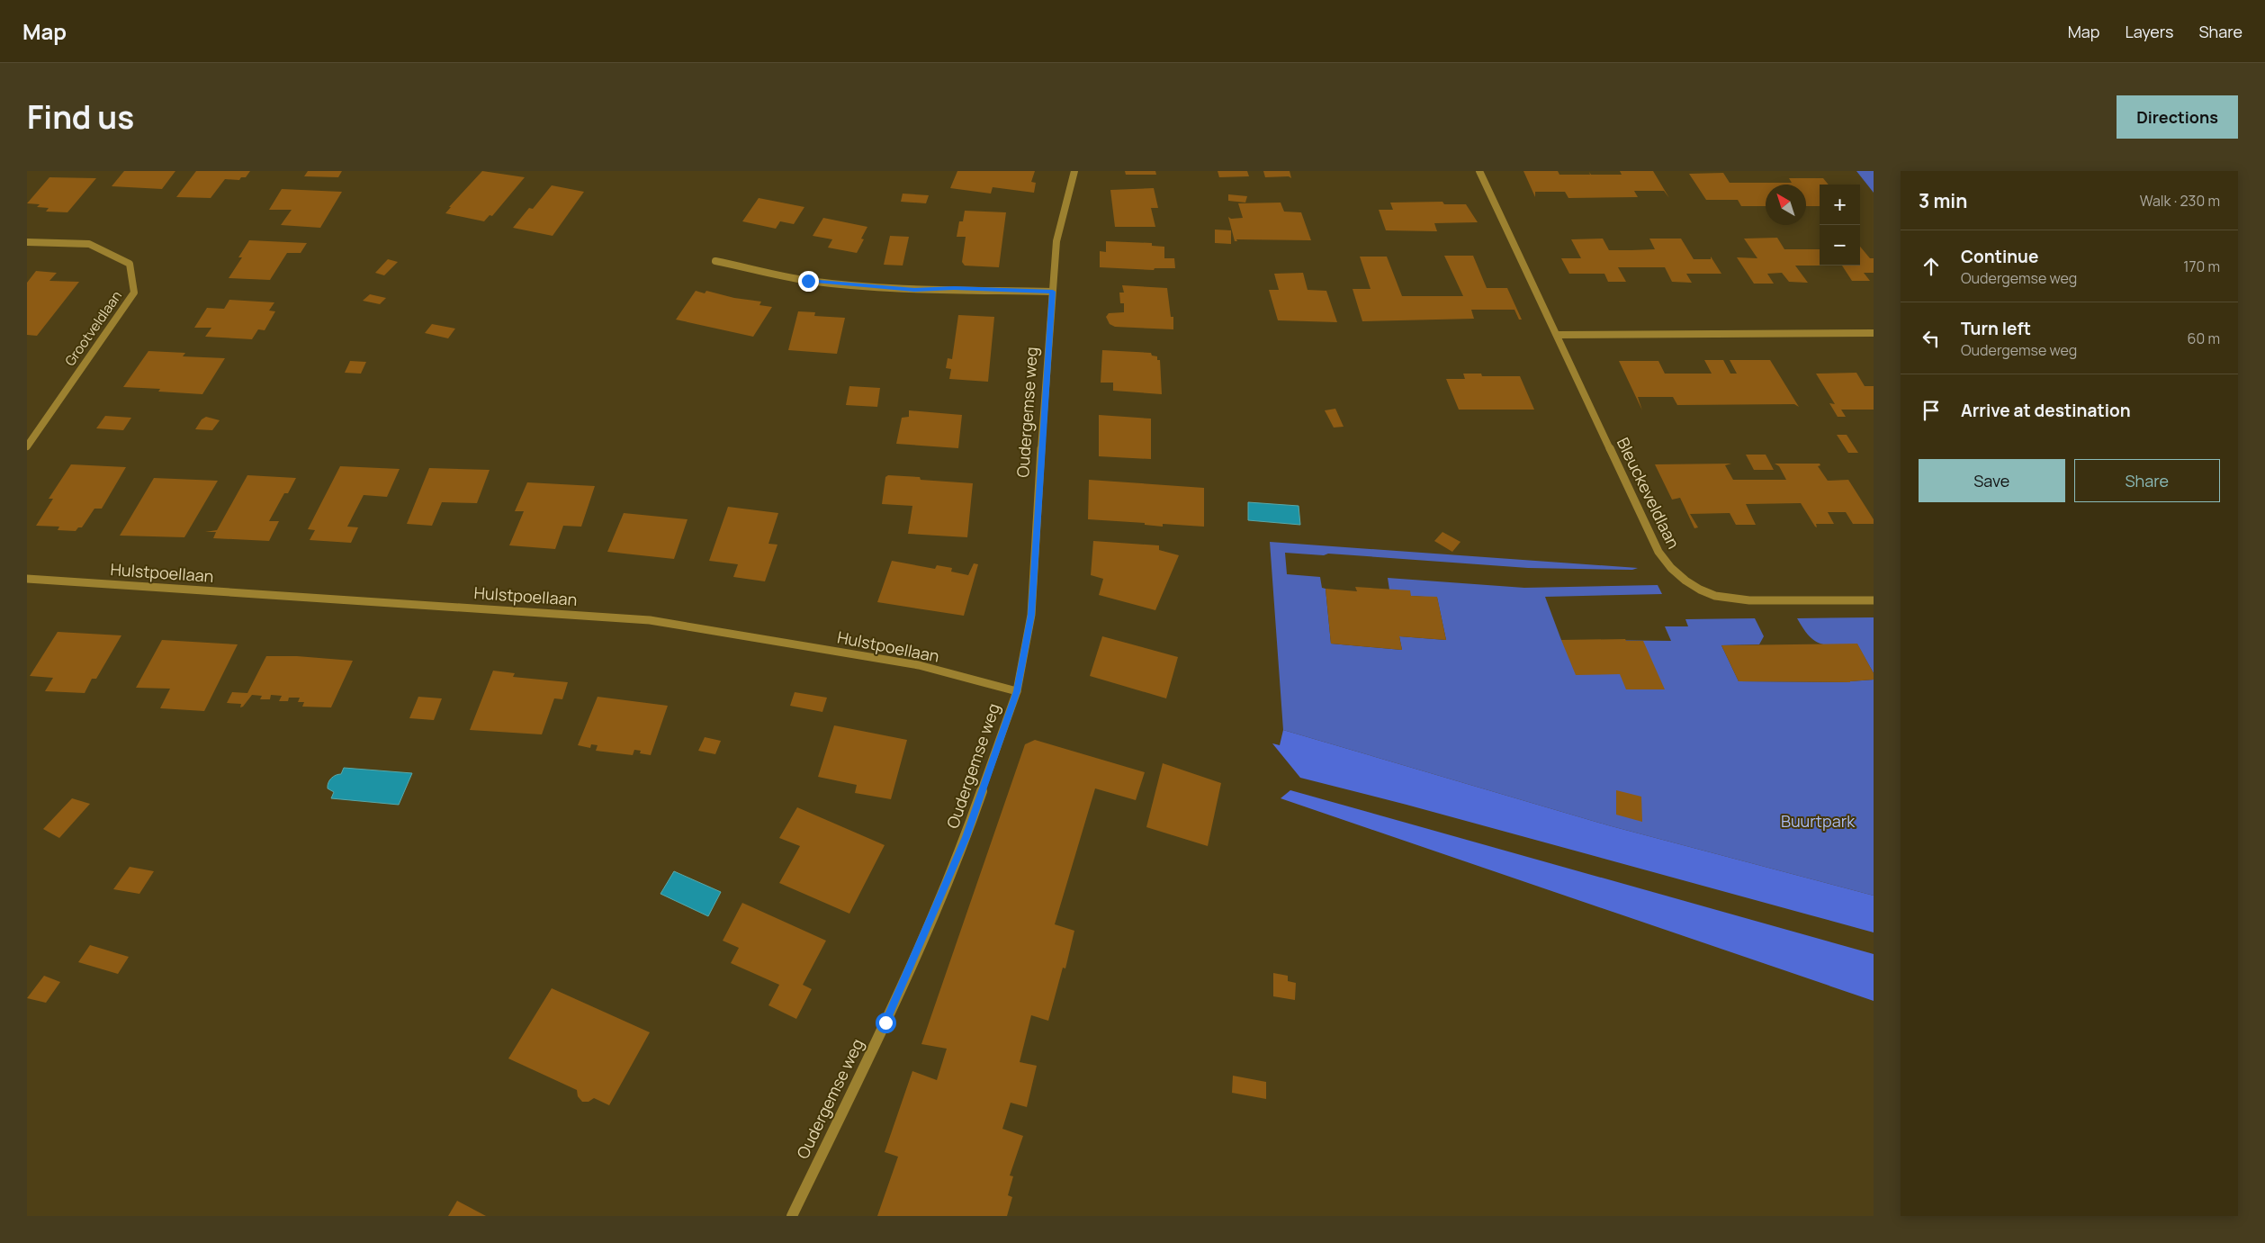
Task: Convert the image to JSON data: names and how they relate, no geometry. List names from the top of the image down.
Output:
{
  "streets": {
    "street": [
      "Grootveldlaan",
      "Oudergemse weg",
      "Bleuckeveldlaan",
      "Hulstpoellaan"
    ]
  },
  "crossings": [
    ["Oudergemse weg", "Hulstpoellaan"]
  ],
  "parks": ["Buurtpark"],
  "north": "top left",
  "page": {
    "header": "Map",
    "nav": ["Map", "Layers", "Share"],
    "title": "Find us",
    "buttons": [
      "Directions",
      ["Save", "Share"]
    ],
    "heading": ["3 min", "Walk · 230 m"],
    "map_buttons": ["+", "−"],
    "list": [
      ["Continue", "Oudergemse weg", "170 m"],
      ["Turn left", "Oudergemse weg", "60 m"],
      "Arrive at destination"
    ]
  }
}
